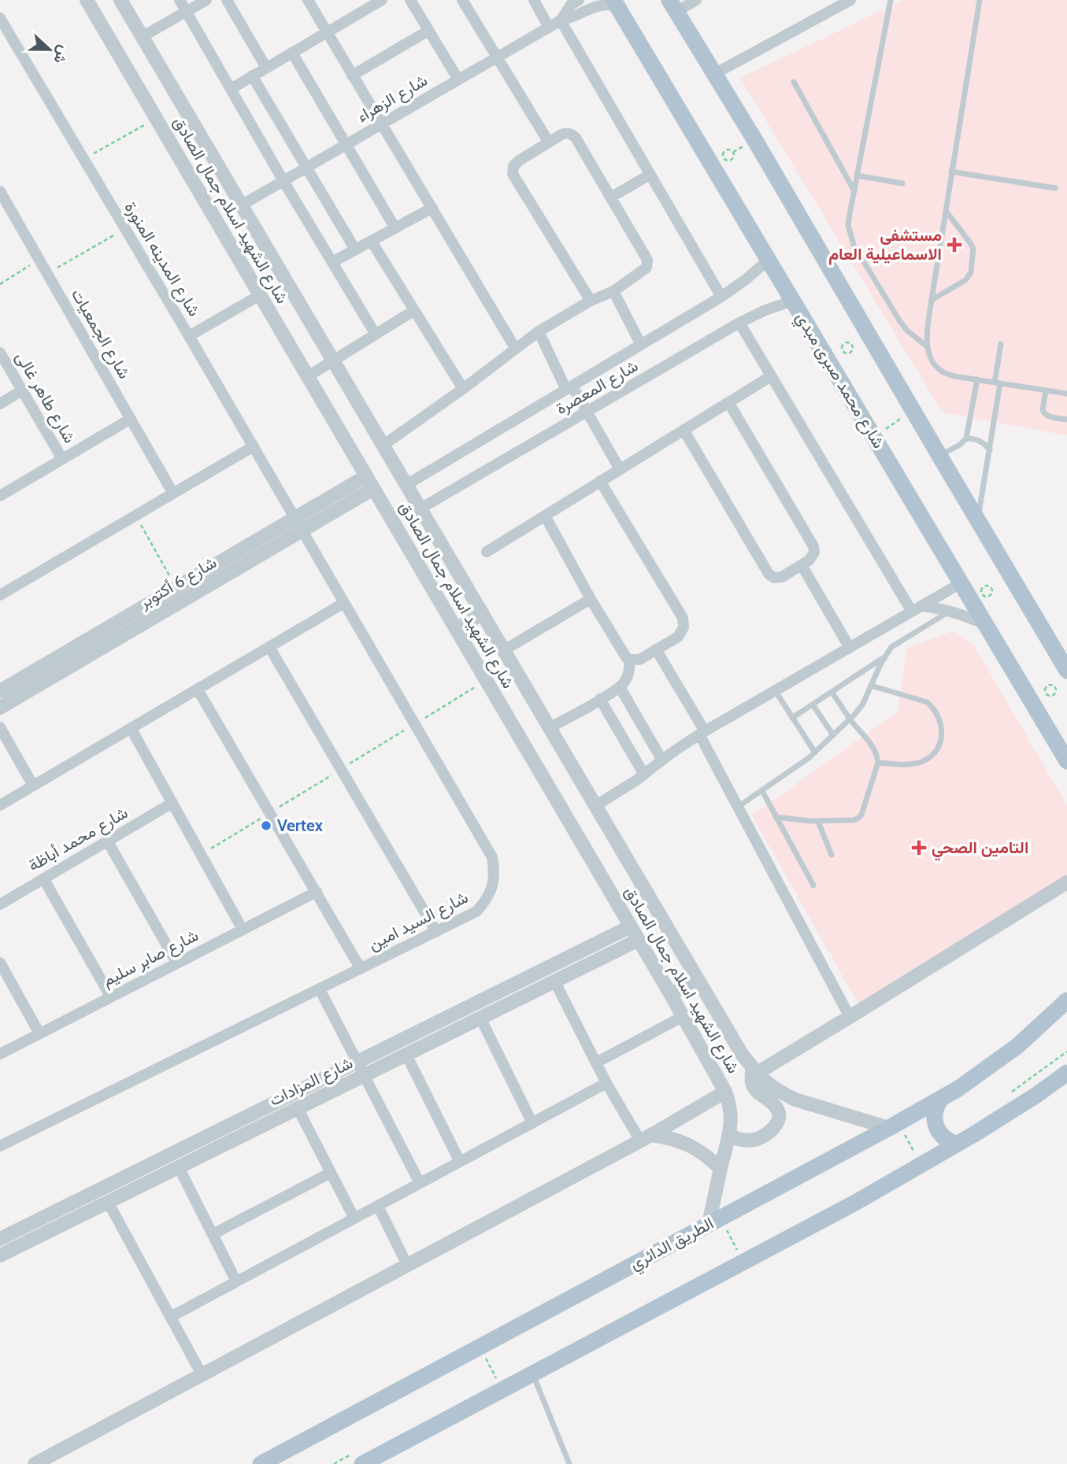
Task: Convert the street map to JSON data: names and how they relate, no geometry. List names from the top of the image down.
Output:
{
  "streets": {
    "main road": ["شارع محمد صبرى مبدي", "الطريق الدائري"],
    "street": [
      "شارع الزهراء",
      "شارع الشهيد اسلام جمال الصادق",
      "شارع المدينه المنورة",
      "شارع الجمعيات",
      "شارع المعصرة",
      "شارع طاهر غالى",
      "شارع 6 أكتوبر",
      "شارع محمد أباظة",
      "شارع السيد امين",
      "شارع صابر سليم",
      "شارع المزادات"
    ]
  },
  "crossings": [
    ["شارع الزهراء", "شارع الشهيد اسلام جمال الصادق"],
    ["شارع الزهراء", "شارع محمد صبرى مبدي"],
    ["شارع الشهيد اسلام جمال الصادق", "شارع المعصرة"],
    ["شارع الشهيد اسلام جمال الصادق", "شارع 6 أكتوبر"],
    ["شارع الشهيد اسلام جمال الصادق", "شارع المزادات"],
    ["شارع الشهيد اسلام جمال الصادق", "الطريق الدائري"],
    ["شارع المدينه المنورة", "شارع 6 أكتوبر"],
    ["شارع المدينه المنورة", "شارع السيد امين"],
    ["شارع محمد صبرى مبدي", "شارع المعصرة"],
    ["شارع 6 أكتوبر", "شارع السيد امين"]
  ],
  "places": {
    "health": ["مستشفى الاسماعيلية العام", "التامين الصحي"],
    "other": ["Vertex"]
  },
  "north": "right"
}
